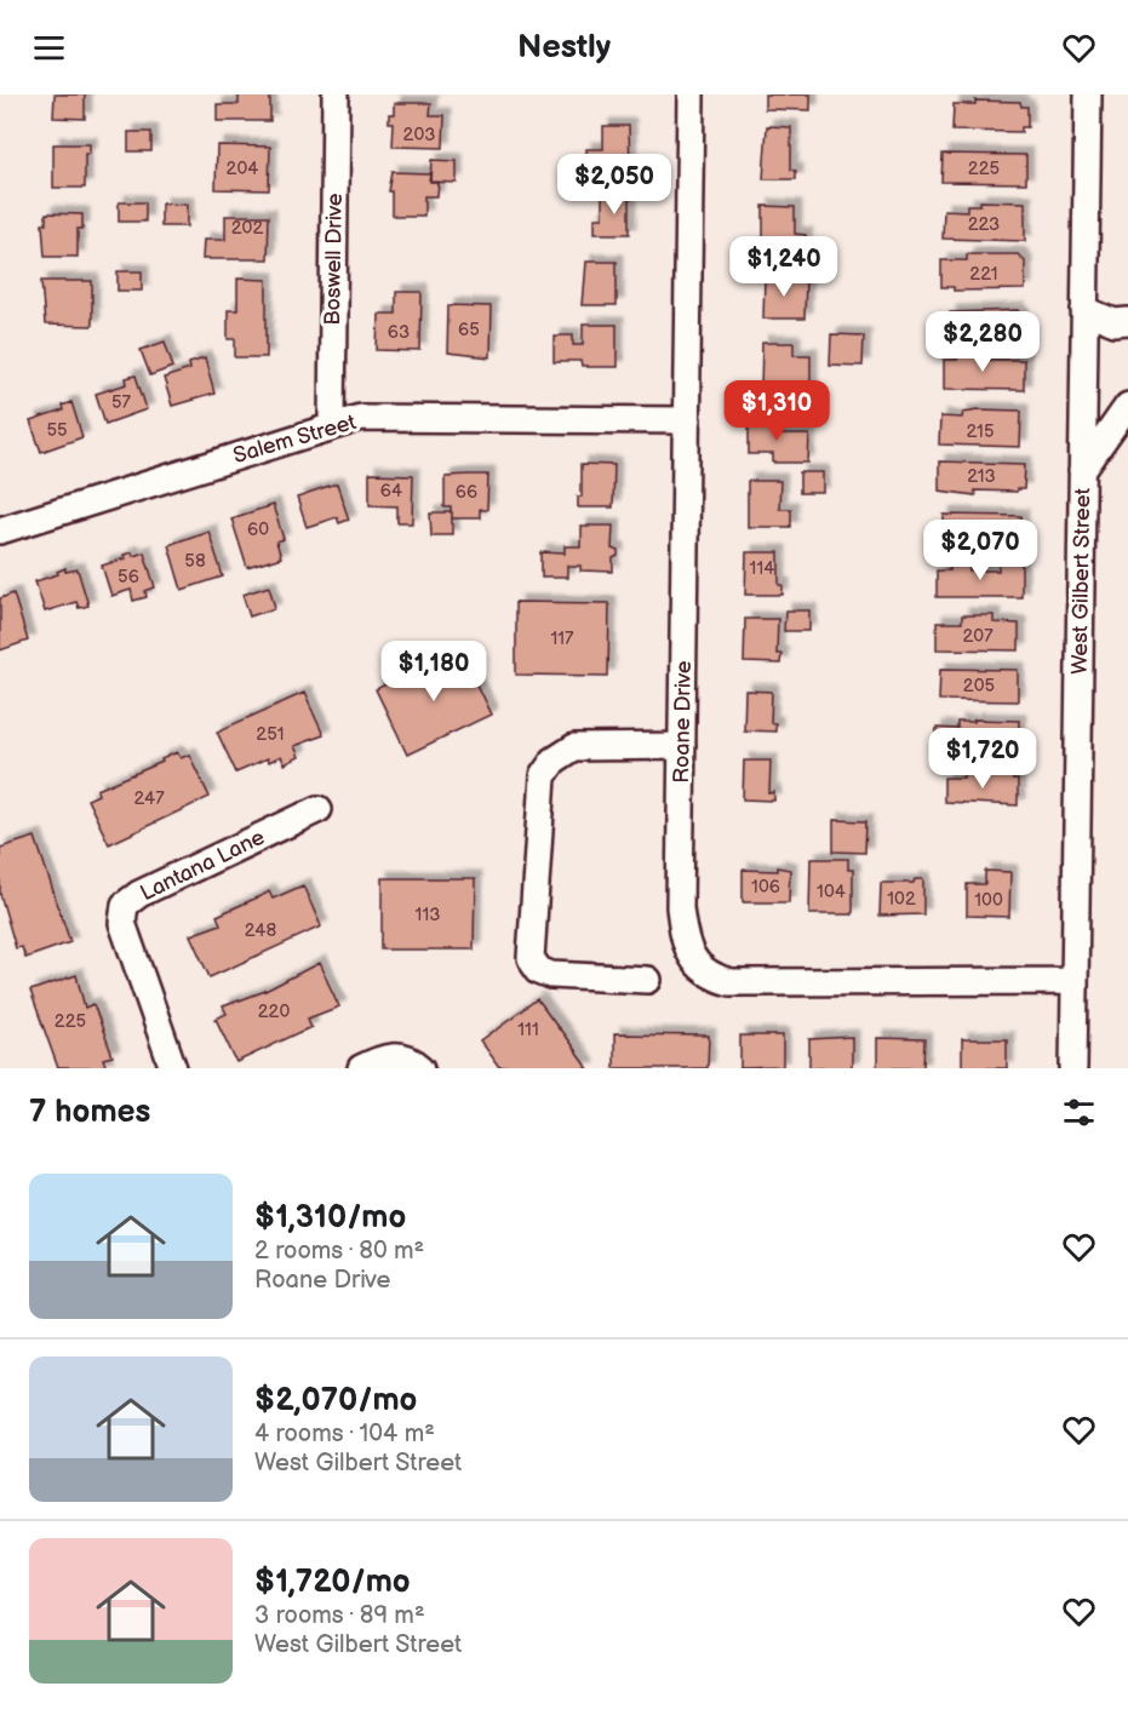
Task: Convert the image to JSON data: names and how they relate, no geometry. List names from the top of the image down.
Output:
{
  "streets": {
    "street": [
      "Boswell Drive",
      "Salem Street",
      "West Gilbert Street",
      "Roane Drive",
      "Lantana Lane"
    ]
  },
  "crossings": [
    ["Boswell Drive", "Salem Street"],
    ["Salem Street", "Roane Drive"],
    ["West Gilbert Street", "Roane Drive"]
  ],
  "house_numbers": [
    "203",
    "204",
    "225",
    "223",
    "202",
    "221",
    "65",
    "63",
    "57",
    "55",
    "215",
    "213",
    "64",
    "66",
    "60",
    "58",
    "114",
    "56",
    "207",
    "117",
    "205",
    "251",
    "247",
    "106",
    "104",
    "102",
    "100",
    "113",
    "248",
    "220",
    "225",
    "111"
  ],
  "page": {
    "header": "Nestly",
    "price": [
      "$2,050",
      "$1,240",
      "$2,280",
      "$1,310",
      "$2,070",
      "$1,180",
      "$1,720"
    ],
    "heading": "7 homes",
    "list": [
      {
        "name": "$1,310/mo",
        "note": "2 rooms · 80 m² · Roane Drive"
      },
      {
        "name": "$2,070/mo",
        "note": "4 rooms · 104 m² · West Gilbert Street"
      },
      {
        "name": "$1,720/mo",
        "note": "3 rooms · 89 m² · West Gilbert Street"
      }
    ]
  }
}
